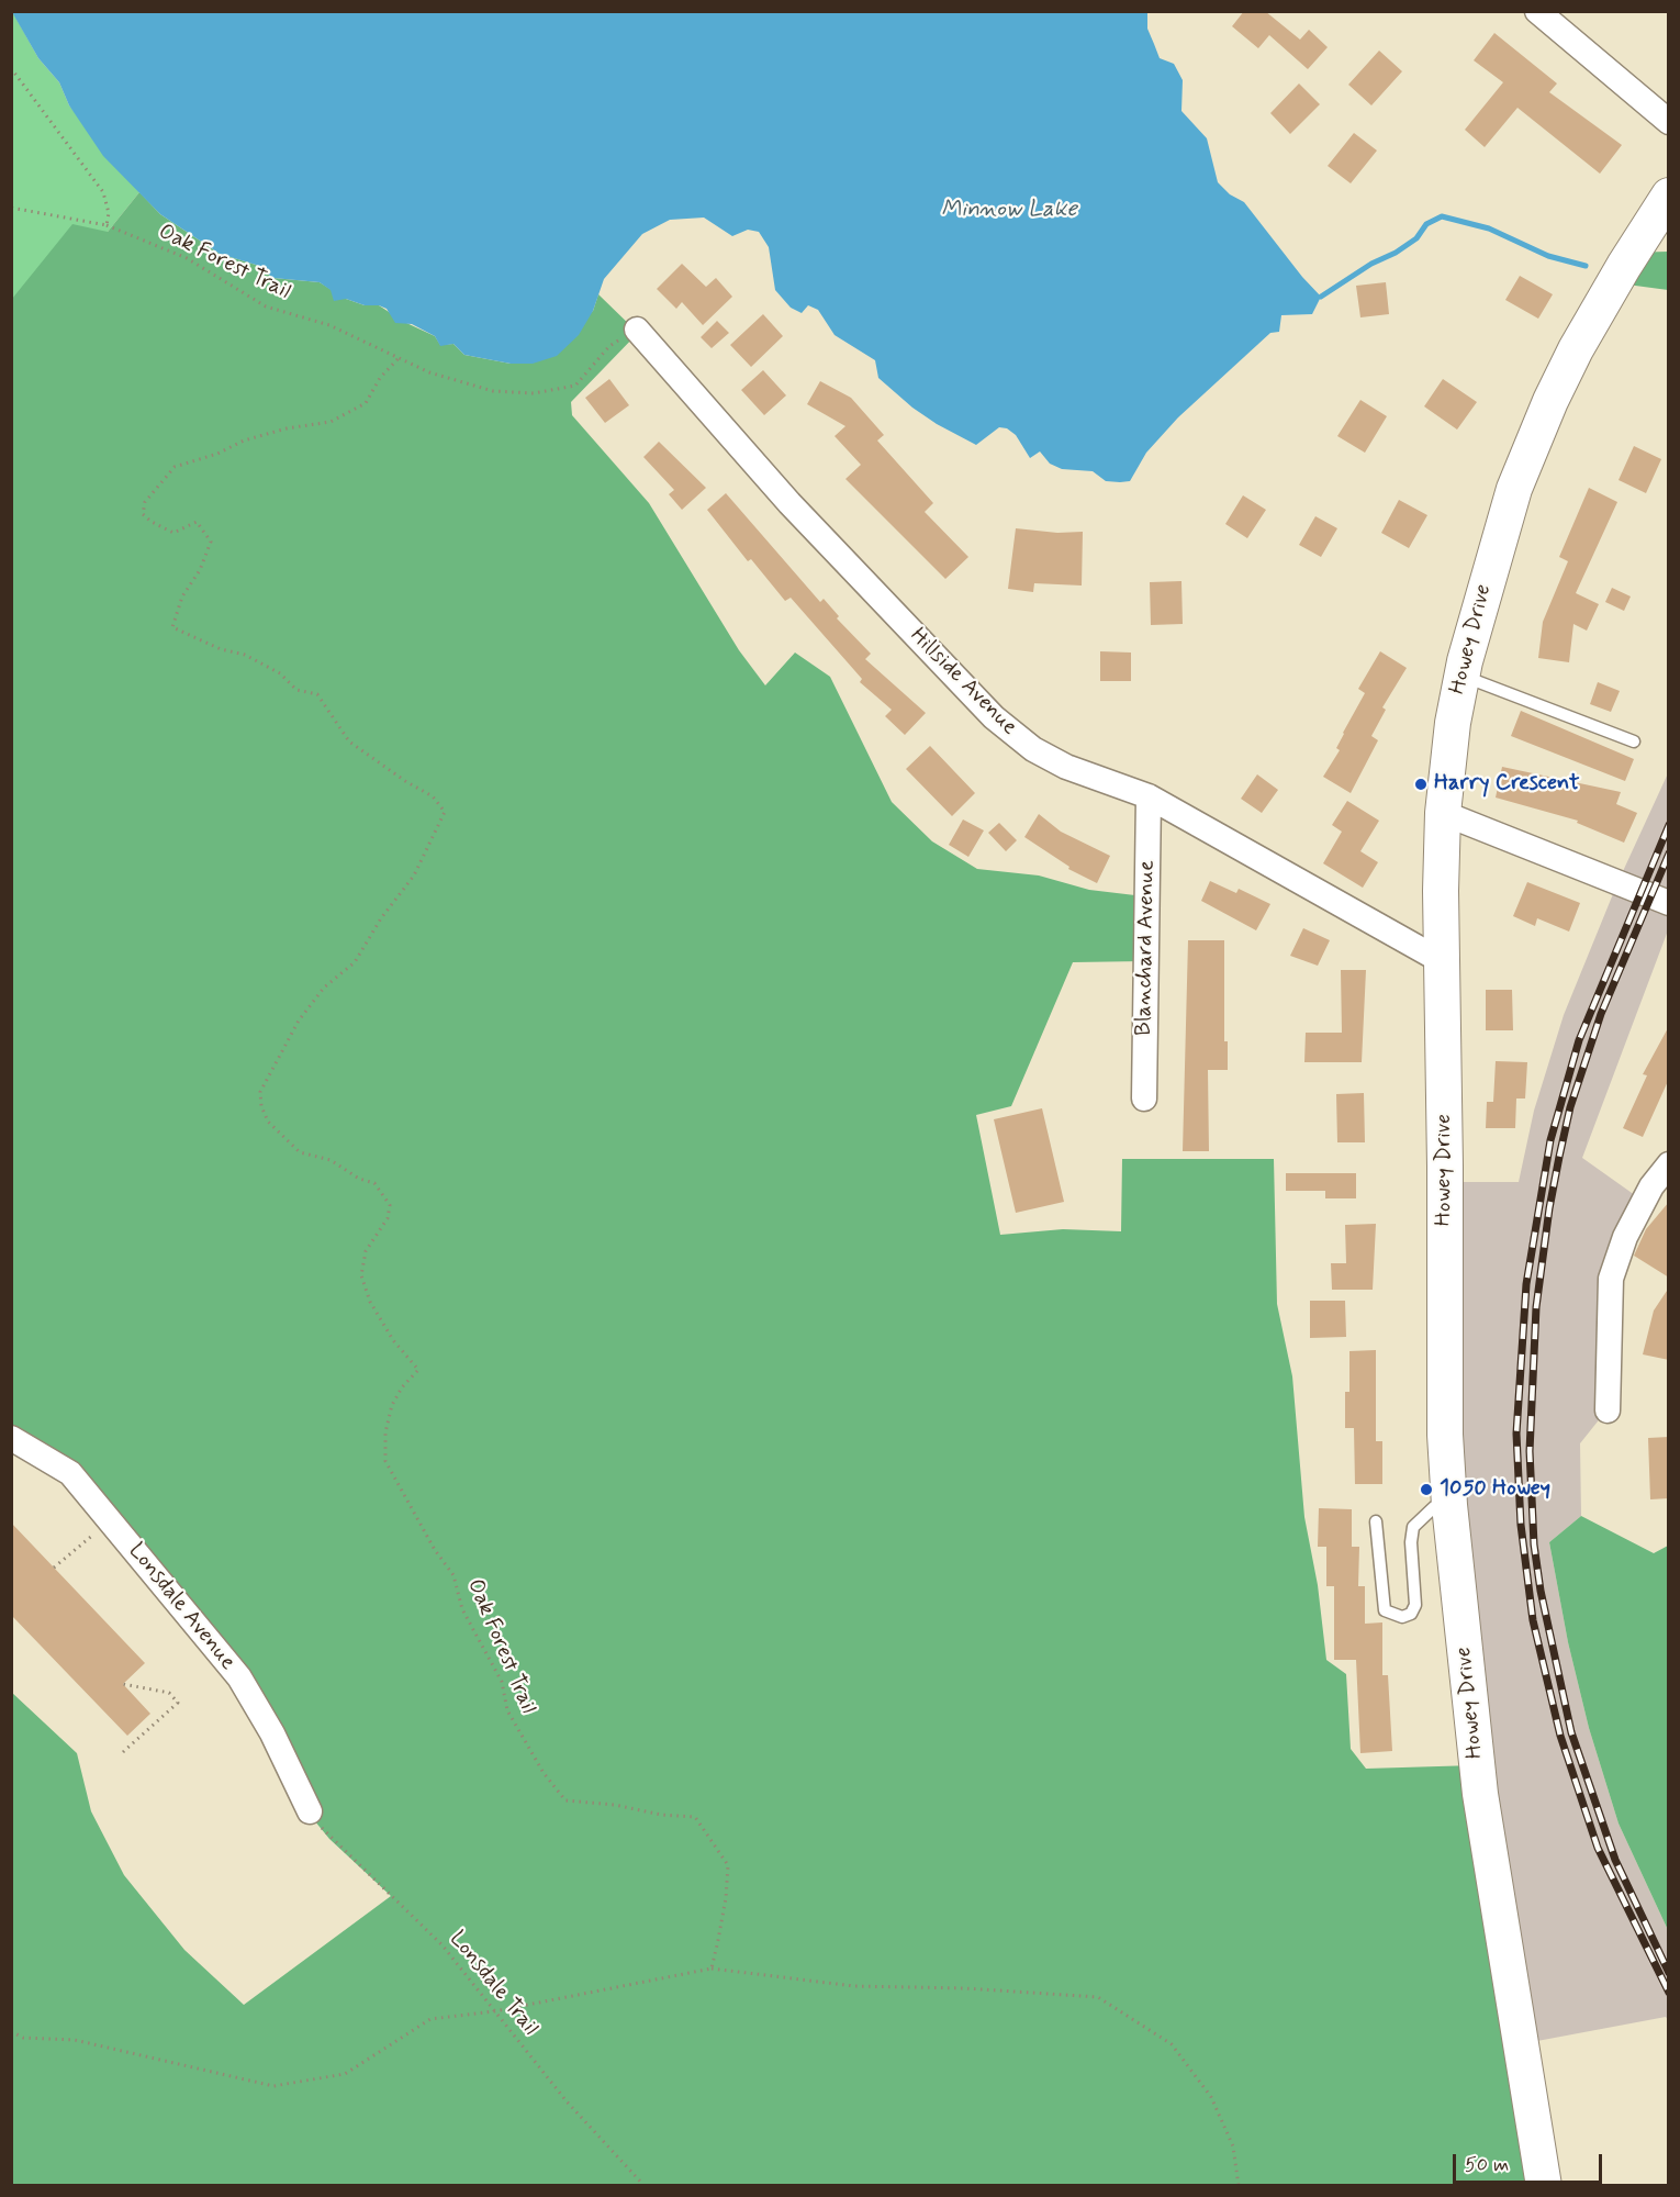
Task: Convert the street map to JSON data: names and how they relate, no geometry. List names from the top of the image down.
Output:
{
  "streets": {
    "main road": ["Howey Drive"],
    "street": ["Hillside Avenue", "Blanchard Avenue", "Lonsdale Avenue"],
    "path": ["Oak Forest Trail", "Lonsdale Trail"]
  },
  "crossings": [
    ["Oak Forest Trail", "Hillside Avenue"],
    ["Howey Drive", "Hillside Avenue"],
    ["Hillside Avenue", "Blanchard Avenue"],
    ["Lonsdale Avenue", "Lonsdale Trail"]
  ],
  "water": ["Minnow Lake"],
  "places": ["Harry Crescent", "1050 Howey"],
  "scale_bar": "50 m"
}
